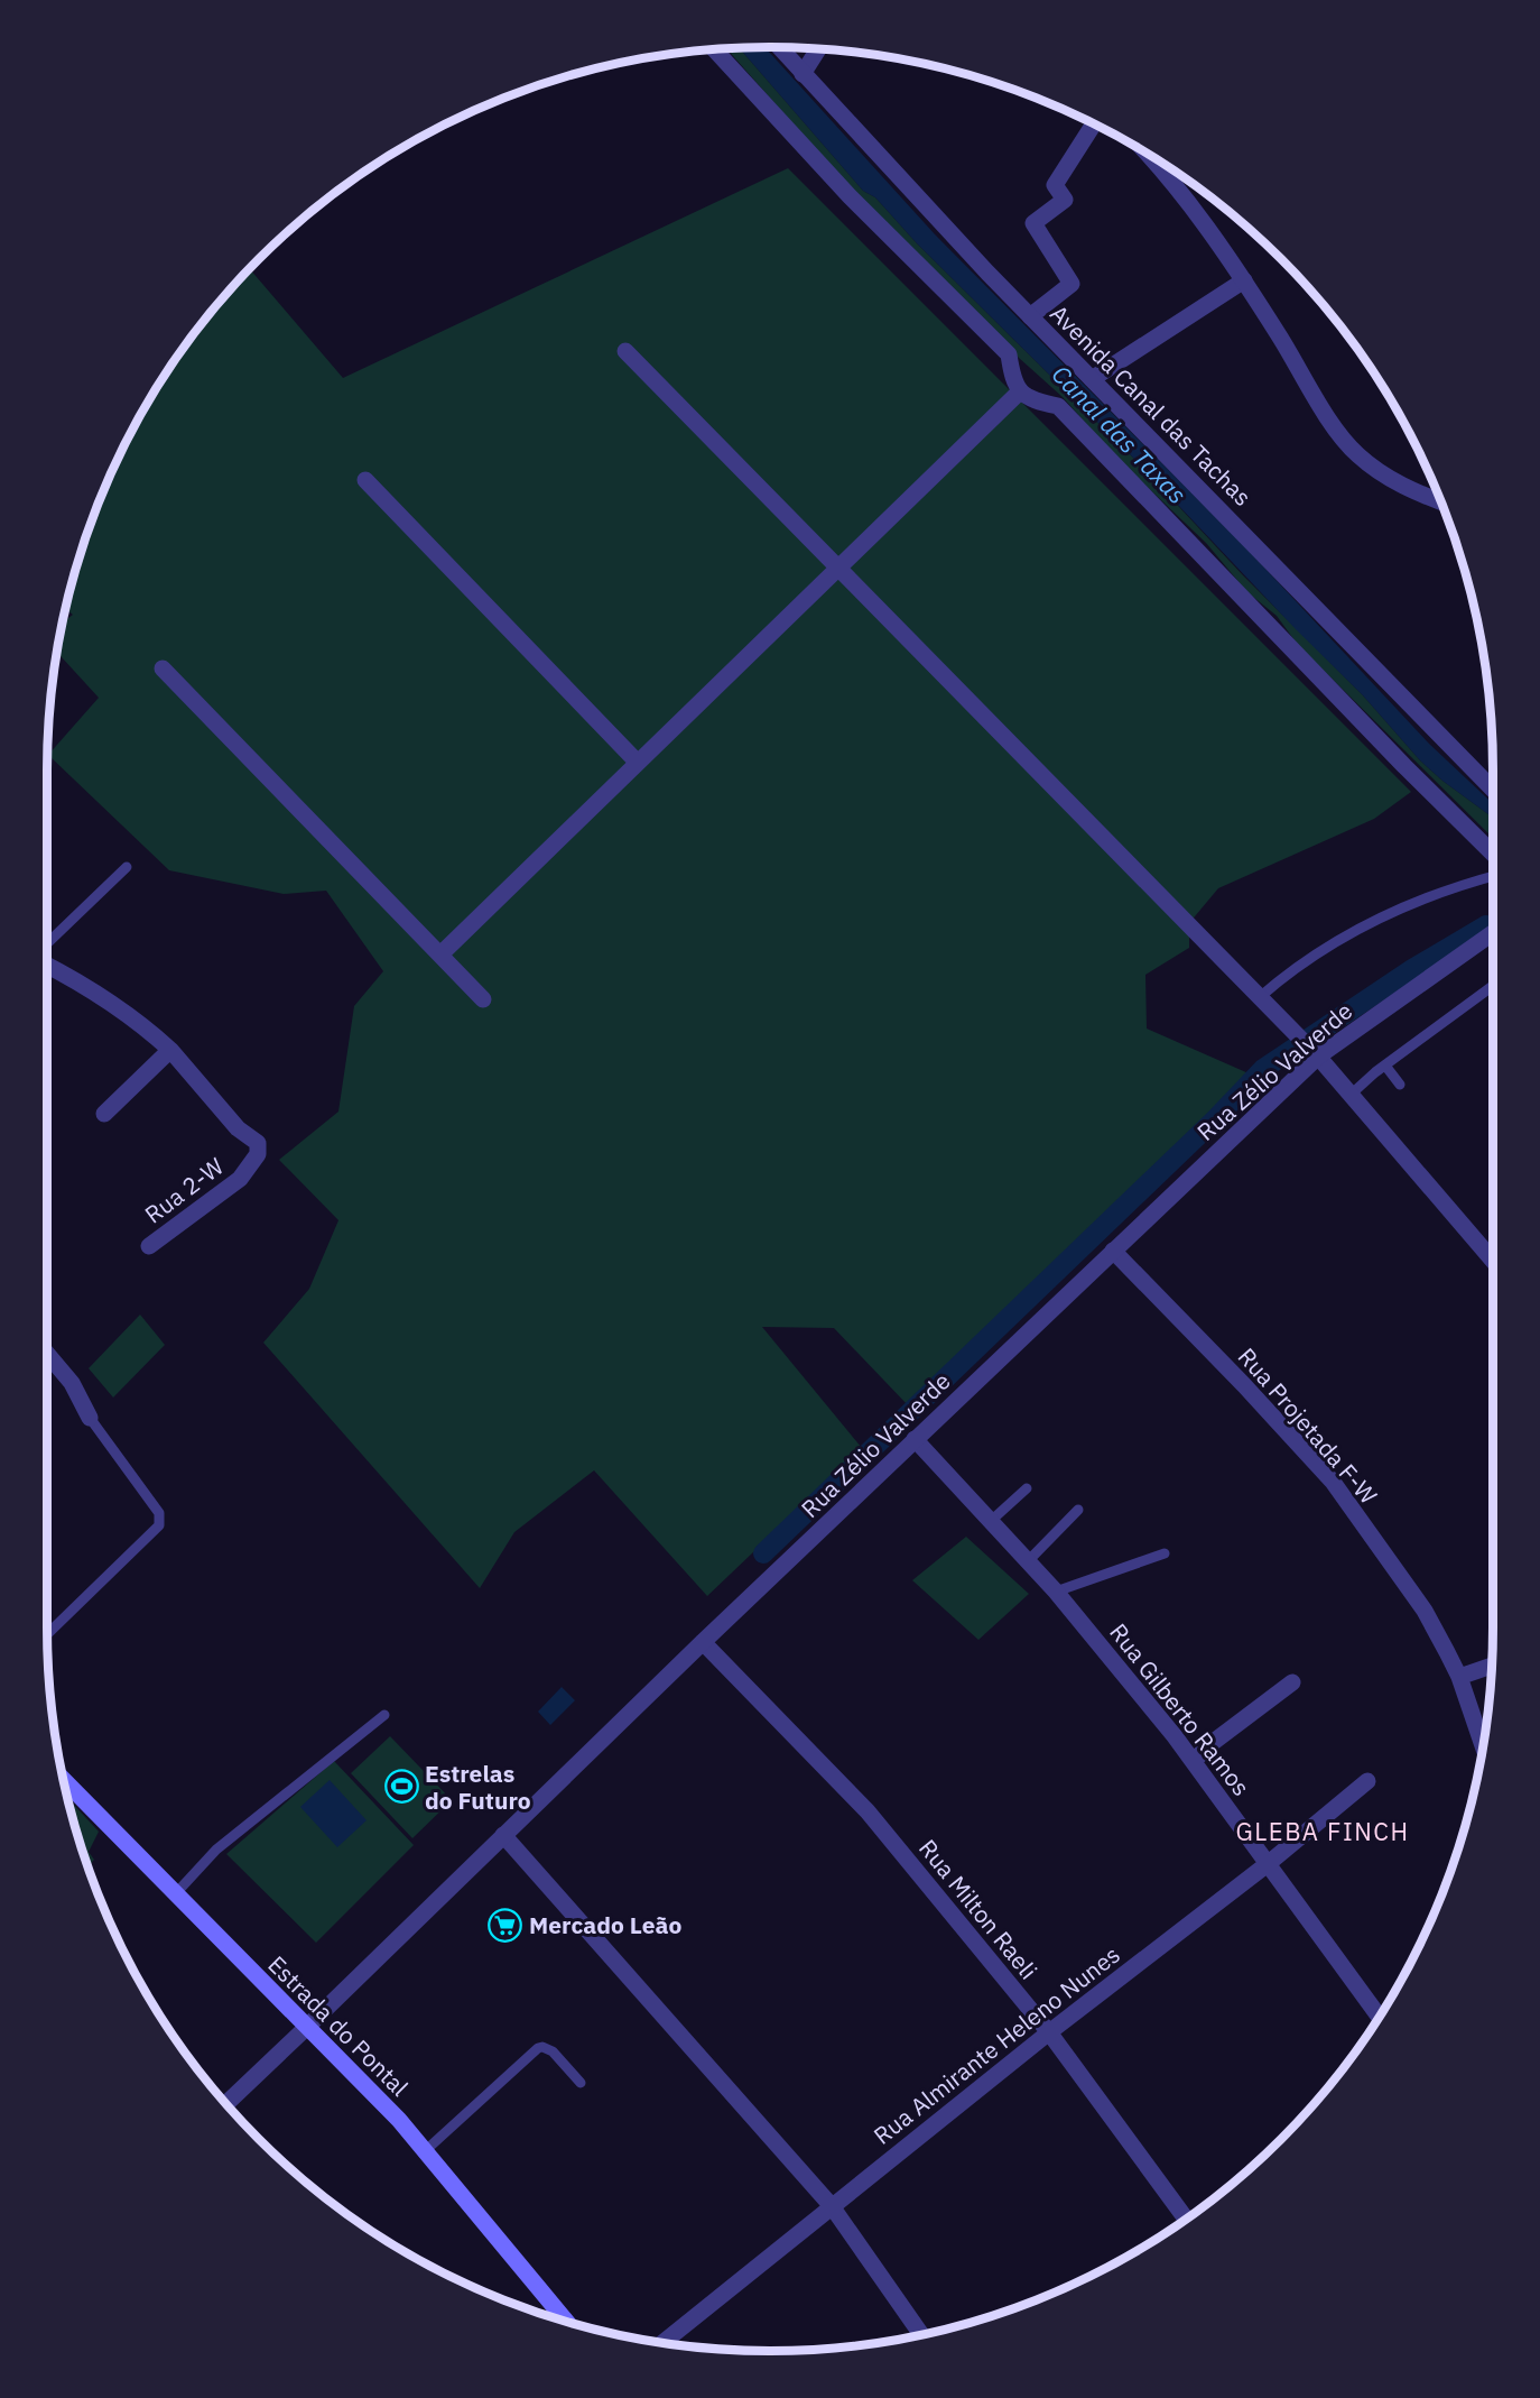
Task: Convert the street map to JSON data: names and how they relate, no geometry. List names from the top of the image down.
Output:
{
  "streets": {
    "main road": ["Estrada do Pontal"],
    "street": [
      "Avenida Canal das Tachas",
      "Rua Zélio Valverde",
      "Rua 2-W",
      "Rua Projetada F-W",
      "Rua Gilberto Ramos",
      "Rua Milton Raeli",
      "Rua Almirante Heleno Nunes"
    ]
  },
  "crossings": [
    ["Rua Zélio Valverde", "Rua Projetada F-W"],
    ["Rua Zélio Valverde", "Rua Gilberto Ramos"],
    ["Rua Zélio Valverde", "Rua Milton Raeli"],
    ["Rua Zélio Valverde", "Estrada do Pontal"],
    ["Rua Gilberto Ramos", "Rua Almirante Heleno Nunes"],
    ["Rua Milton Raeli", "Rua Almirante Heleno Nunes"]
  ],
  "districts": ["GLEBA FINCH"],
  "water": ["Canal das Taxas"],
  "places": {
    "sports": ["Estrelas do Futuro"],
    "supermarket": ["Mercado Leão"]
  }
}
